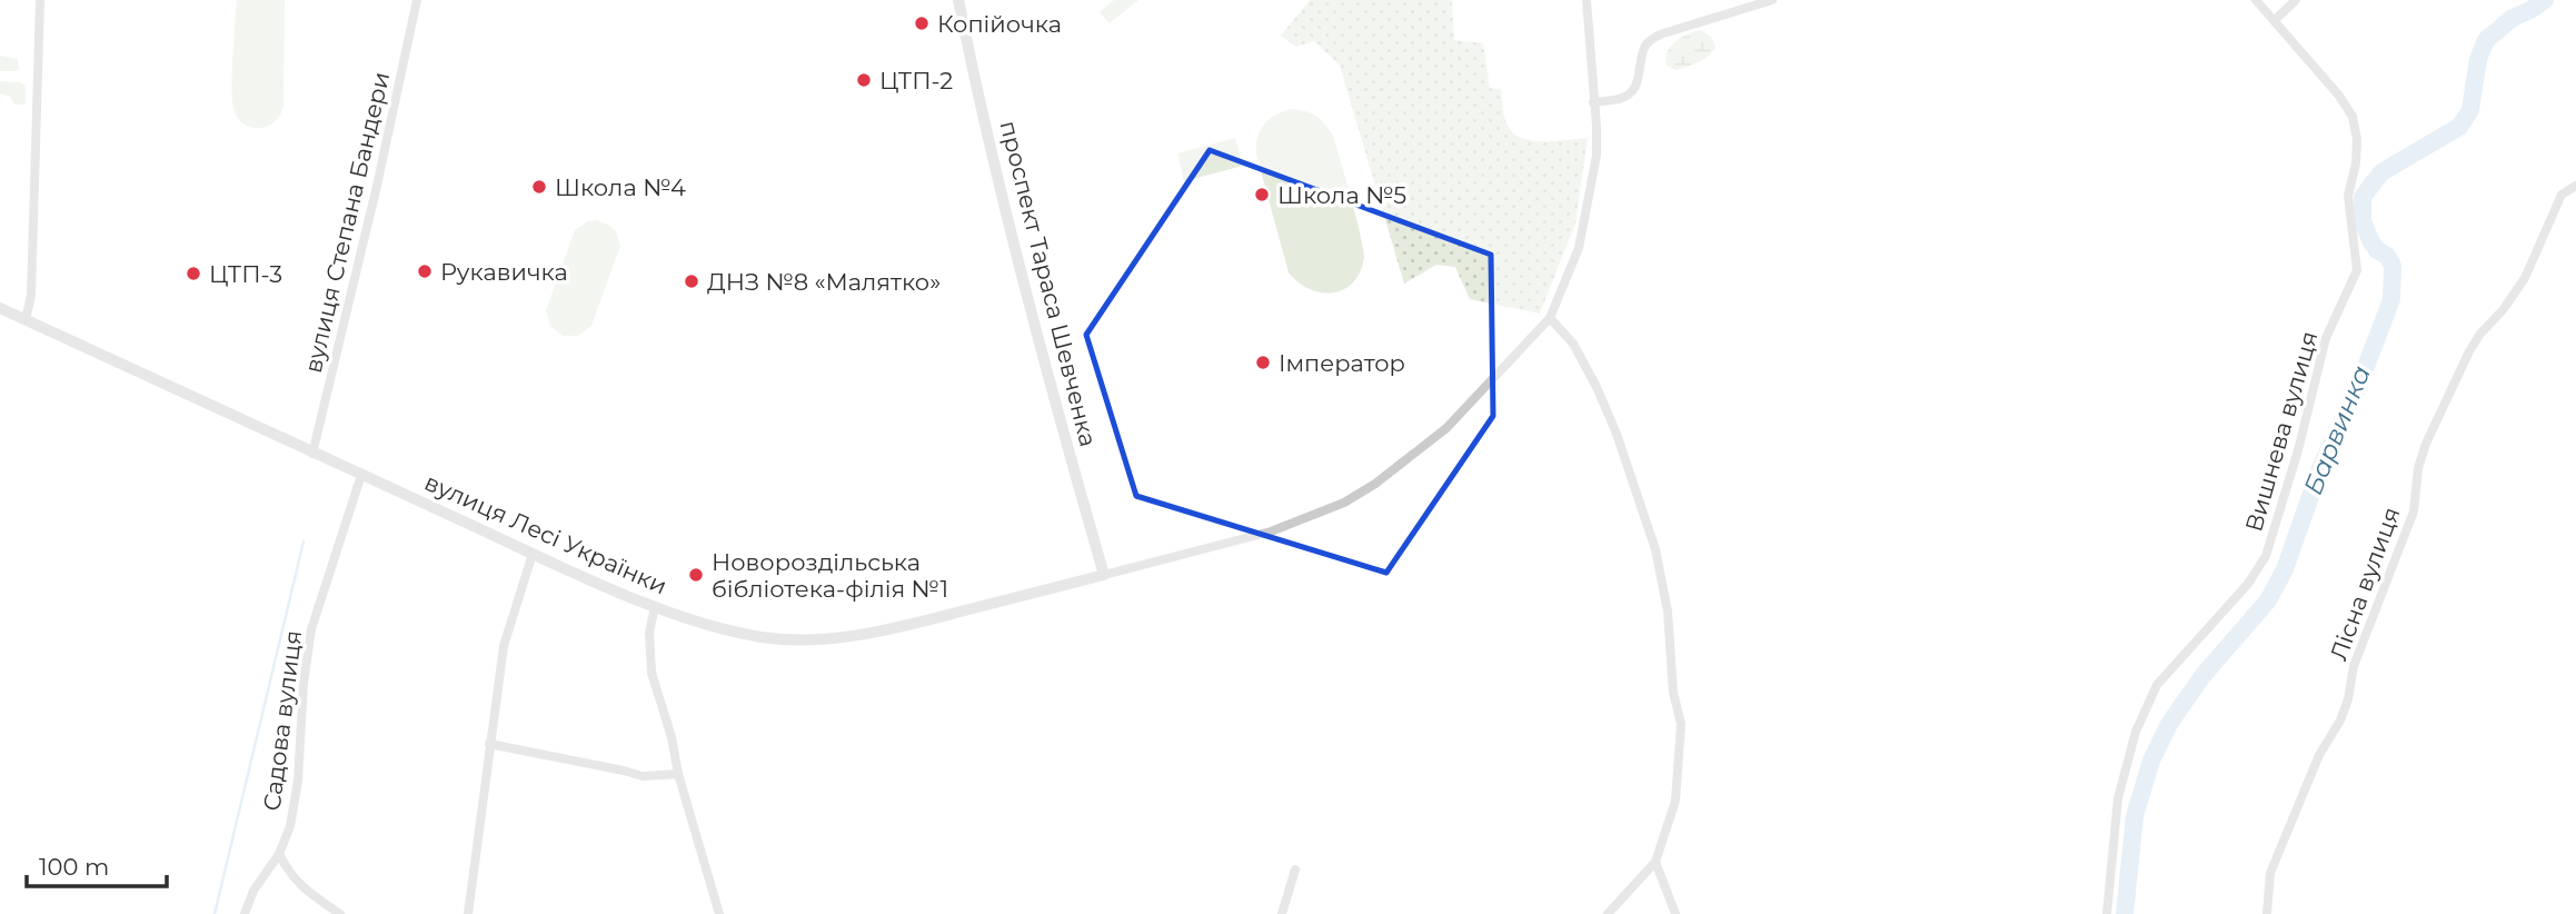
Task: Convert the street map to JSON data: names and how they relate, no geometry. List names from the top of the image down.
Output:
{
  "streets": {
    "street": [
      "вулиця Степана Бандери",
      "проспект Тараса Шевченка",
      "Вишнева вулиця",
      "вулиця Лесі Українки",
      "Лісна вулиця",
      "Садова вулиця"
    ]
  },
  "crossings": [
    ["вулиця Степана Бандери", "вулиця Лесі Українки"],
    ["проспект Тараса Шевченка", "вулиця Лесі Українки"],
    ["вулиця Лесі Українки", "Садова вулиця"]
  ],
  "water": ["Барвинка"],
  "places": [
    "Копійочка",
    "ЦТП-2",
    "Школа №4",
    "Школа №5",
    "Рукавичка",
    "ЦТП-3",
    "ДНЗ №8 «Малятко»",
    "Імператор",
    "Новороздільська бібліотека-філія №1"
  ],
  "scale_bar": "100 m"
}
